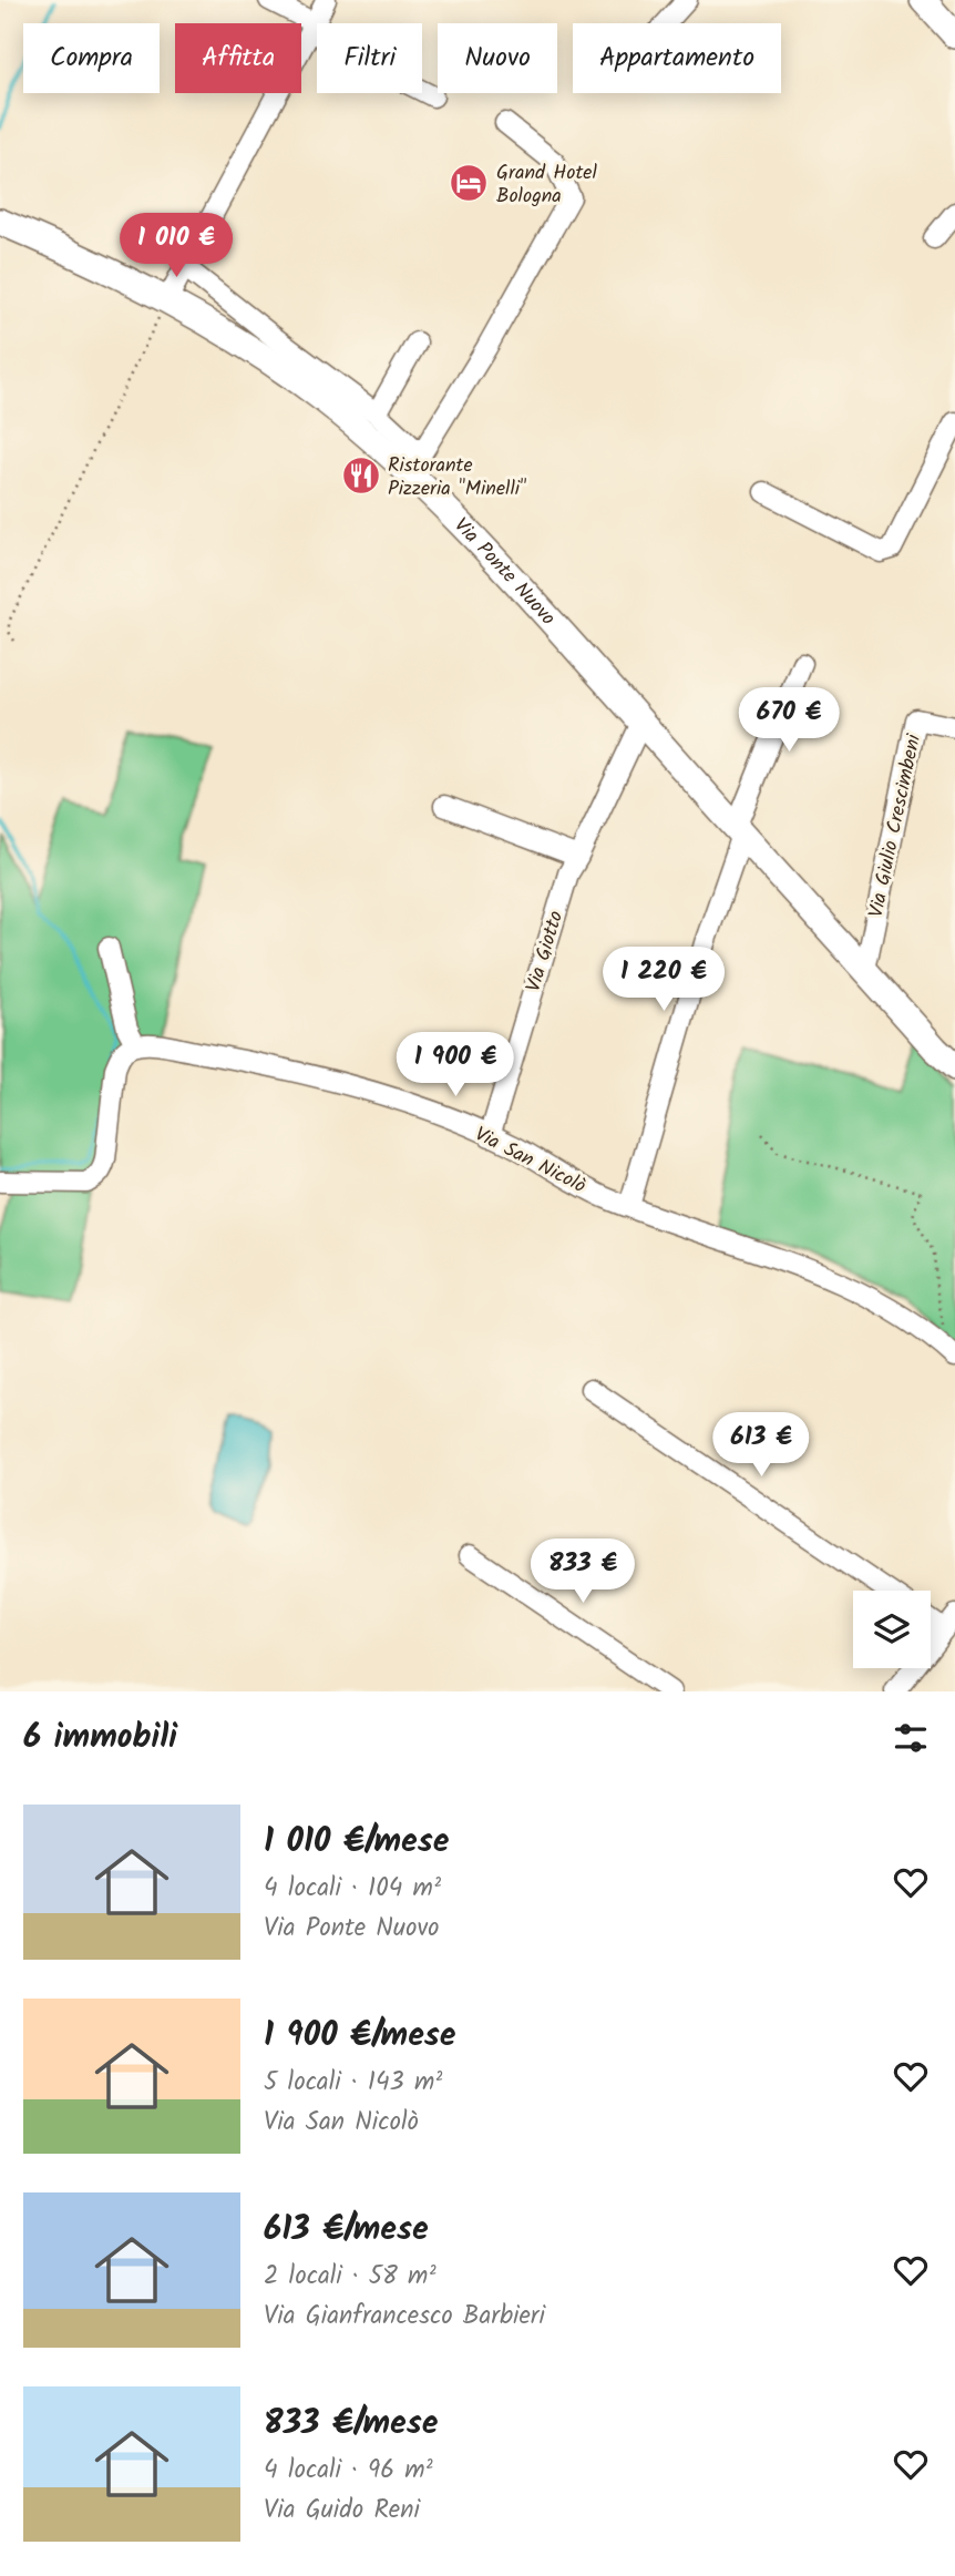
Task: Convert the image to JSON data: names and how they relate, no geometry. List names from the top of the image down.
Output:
{
  "streets": {
    "main road": ["Via Ponte Nuovo"],
    "street": ["Via Giulio Crescimbeni", "Via Giotto", "Via San Nicolò"]
  },
  "crossings": [
    ["Via Ponte Nuovo", "Via Giulio Crescimbeni"],
    ["Via Ponte Nuovo", "Via Giotto"],
    ["Via Giotto", "Via San Nicolò"]
  ],
  "places": {
    "hotel": ["Grand Hotel Bologna"],
    "restaurant": ["Ristorante Pizzeria \"Minelli\""]
  },
  "page": {
    "chip": [
      "Compra",
      "Affitta",
      "Filtri",
      "Nuovo",
      "Appartamento"
    ],
    "price": [
      "1 010 €",
      "670 €",
      "1 220 €",
      "1 900 €",
      "613 €",
      "833 €"
    ],
    "heading": "6 immobili",
    "list": [
      {
        "name": "1 010 €/mese",
        "note": "4 locali · 104 m² · Via Ponte Nuovo"
      },
      {
        "name": "1 900 €/mese",
        "note": "5 locali · 143 m² · Via San Nicolò"
      },
      {
        "name": "613 €/mese",
        "note": "2 locali · 58 m² · Via Gianfrancesco Barbieri"
      },
      {
        "name": "833 €/mese",
        "note": "4 locali · 96 m² · Via Guido Reni"
      }
    ]
  }
}
